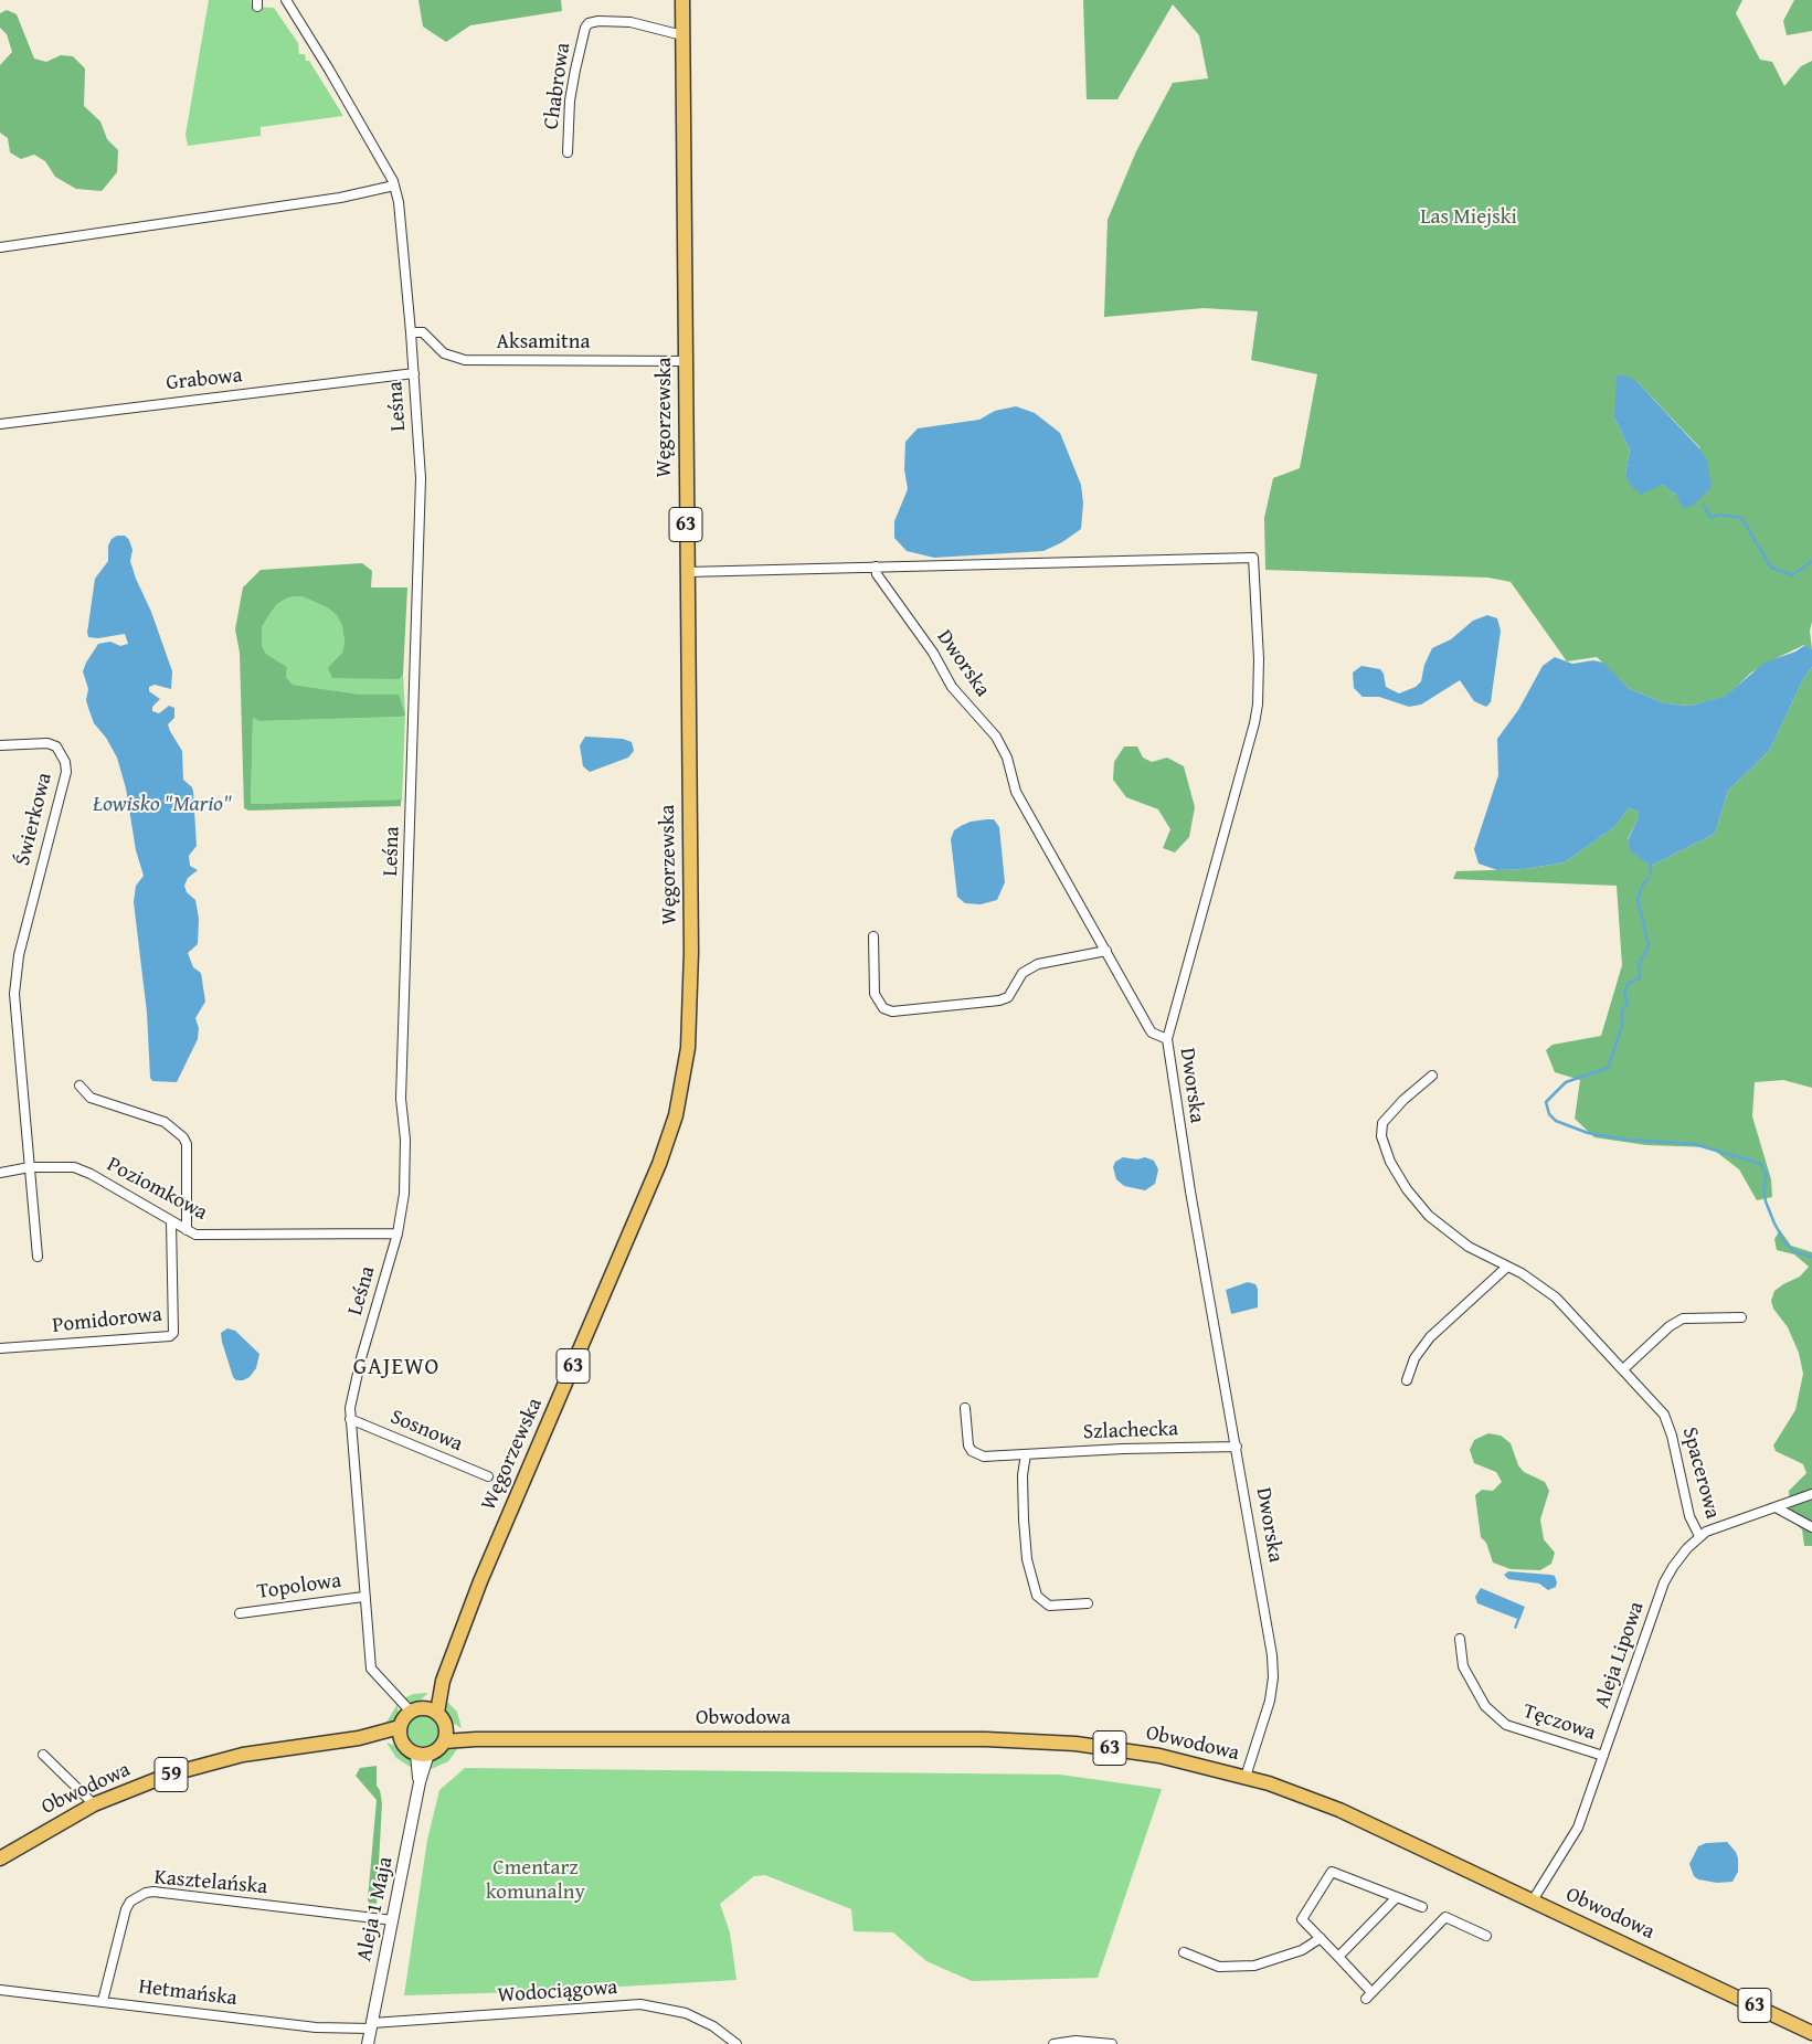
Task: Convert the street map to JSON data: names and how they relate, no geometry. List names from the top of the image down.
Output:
{
  "streets": {
    "main road": [
      "Węgorzewska",
      "63",
      "Obwodowa",
      "59"
    ],
    "street": [
      "Chabrowa",
      "Aksamitna",
      "Grabowa",
      "Leśna",
      "Dworska",
      "Świerkowa",
      "Poziomkowa",
      "Pomidorowa",
      "Sosnowa",
      "Szlachecka",
      "Spacerowa",
      "Topolowa",
      "Aleja Lipowa",
      "Tęczowa",
      "Kasztelańska",
      "Aleja 1 Maja",
      "Wodociągowa",
      "Hetmańska"
    ]
  },
  "crossings": [
    ["Chabrowa", "Węgorzewska"],
    ["Aksamitna", "Leśna"],
    ["Aksamitna", "Węgorzewska"],
    ["Grabowa", "Leśna"],
    ["Leśna", "Węgorzewska"],
    ["Leśna", "Poziomkowa"],
    ["Leśna", "Sosnowa"],
    ["Leśna", "Topolowa"],
    ["Leśna", "Obwodowa"],
    ["Leśna", "Aleja 1 Maja"],
    ["Węgorzewska", "Obwodowa"],
    ["Węgorzewska", "Aleja 1 Maja"],
    ["Dworska", "Szlachecka"],
    ["Dworska", "Obwodowa"],
    ["Świerkowa", "Poziomkowa"],
    ["Poziomkowa", "Pomidorowa"],
    ["Spacerowa", "Aleja Lipowa"],
    ["Aleja Lipowa", "Obwodowa"],
    ["Aleja Lipowa", "Tęczowa"],
    ["Obwodowa", "Aleja 1 Maja"],
    ["Kasztelańska", "Aleja 1 Maja"],
    ["Kasztelańska", "Hetmańska"],
    ["Aleja 1 Maja", "Wodociągowa"],
    ["Aleja 1 Maja", "Hetmańska"],
    ["Wodociągowa", "Hetmańska"]
  ],
  "districts": ["GAJEWO"],
  "water": ["Łowisko \"Mario\""],
  "parks": ["Las Miejski", "Cmentarz komunalny"]
}
